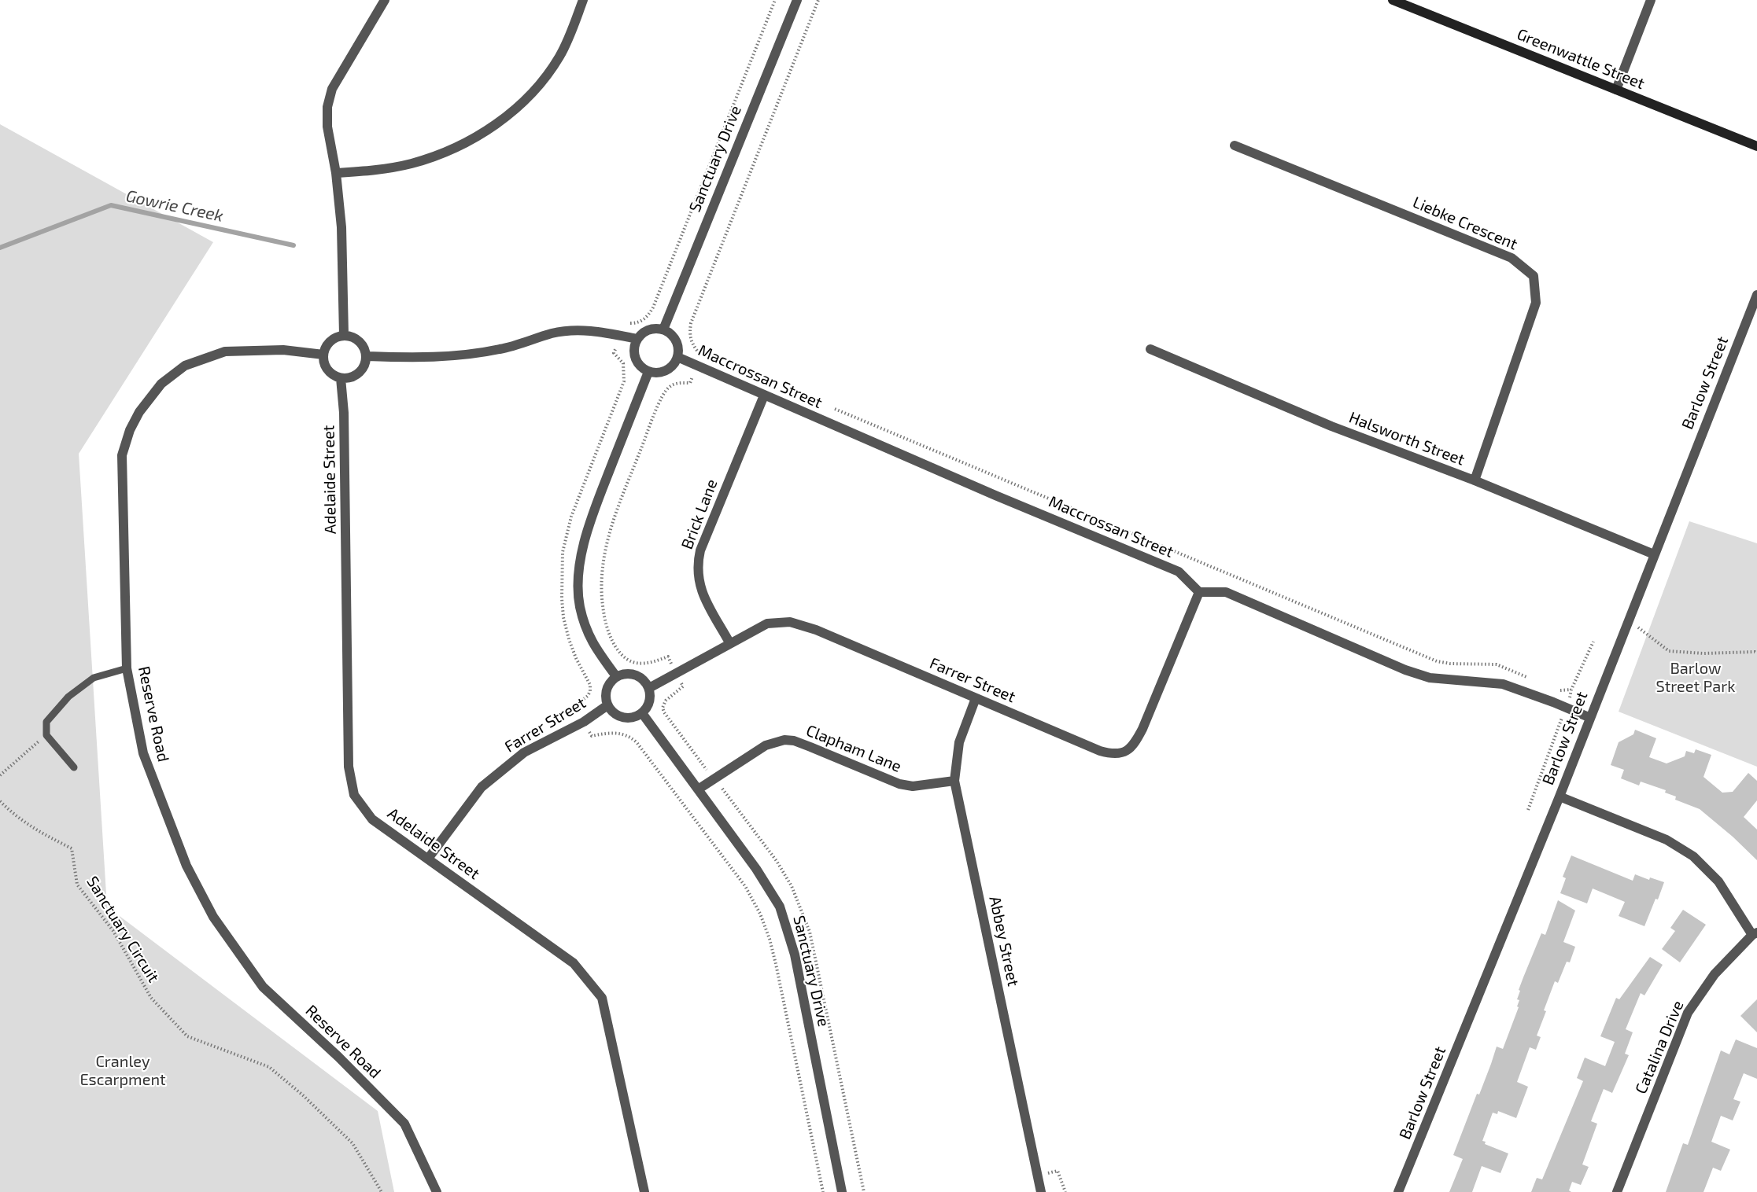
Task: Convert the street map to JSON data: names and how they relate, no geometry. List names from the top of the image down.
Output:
{
  "streets": {
    "main road": ["Greenwattle Street"],
    "street": [
      "Sanctuary Drive",
      "Liebke Crescent",
      "Maccrossan Street",
      "Barlow Street",
      "Halsworth Street",
      "Adelaide Street",
      "Brick Lane",
      "Farrer Street",
      "Reserve Road",
      "Clapham Lane",
      "Abbey Street",
      "Catalina Drive"
    ],
    "path": ["Sanctuary Circuit"]
  },
  "crossings": [
    ["Sanctuary Drive", "Maccrossan Street"],
    ["Sanctuary Drive", "Farrer Street"],
    ["Sanctuary Drive", "Clapham Lane"],
    ["Liebke Crescent", "Halsworth Street"],
    ["Maccrossan Street", "Brick Lane"],
    ["Maccrossan Street", "Farrer Street"],
    ["Barlow Street", "Halsworth Street"],
    ["Adelaide Street", "Farrer Street"],
    ["Adelaide Street", "Reserve Road"],
    ["Brick Lane", "Farrer Street"],
    ["Farrer Street", "Abbey Street"],
    ["Clapham Lane", "Abbey Street"]
  ],
  "water": ["Gowrie Creek"],
  "parks": ["Barlow Street Park", "Cranley Escarpment"]
}
